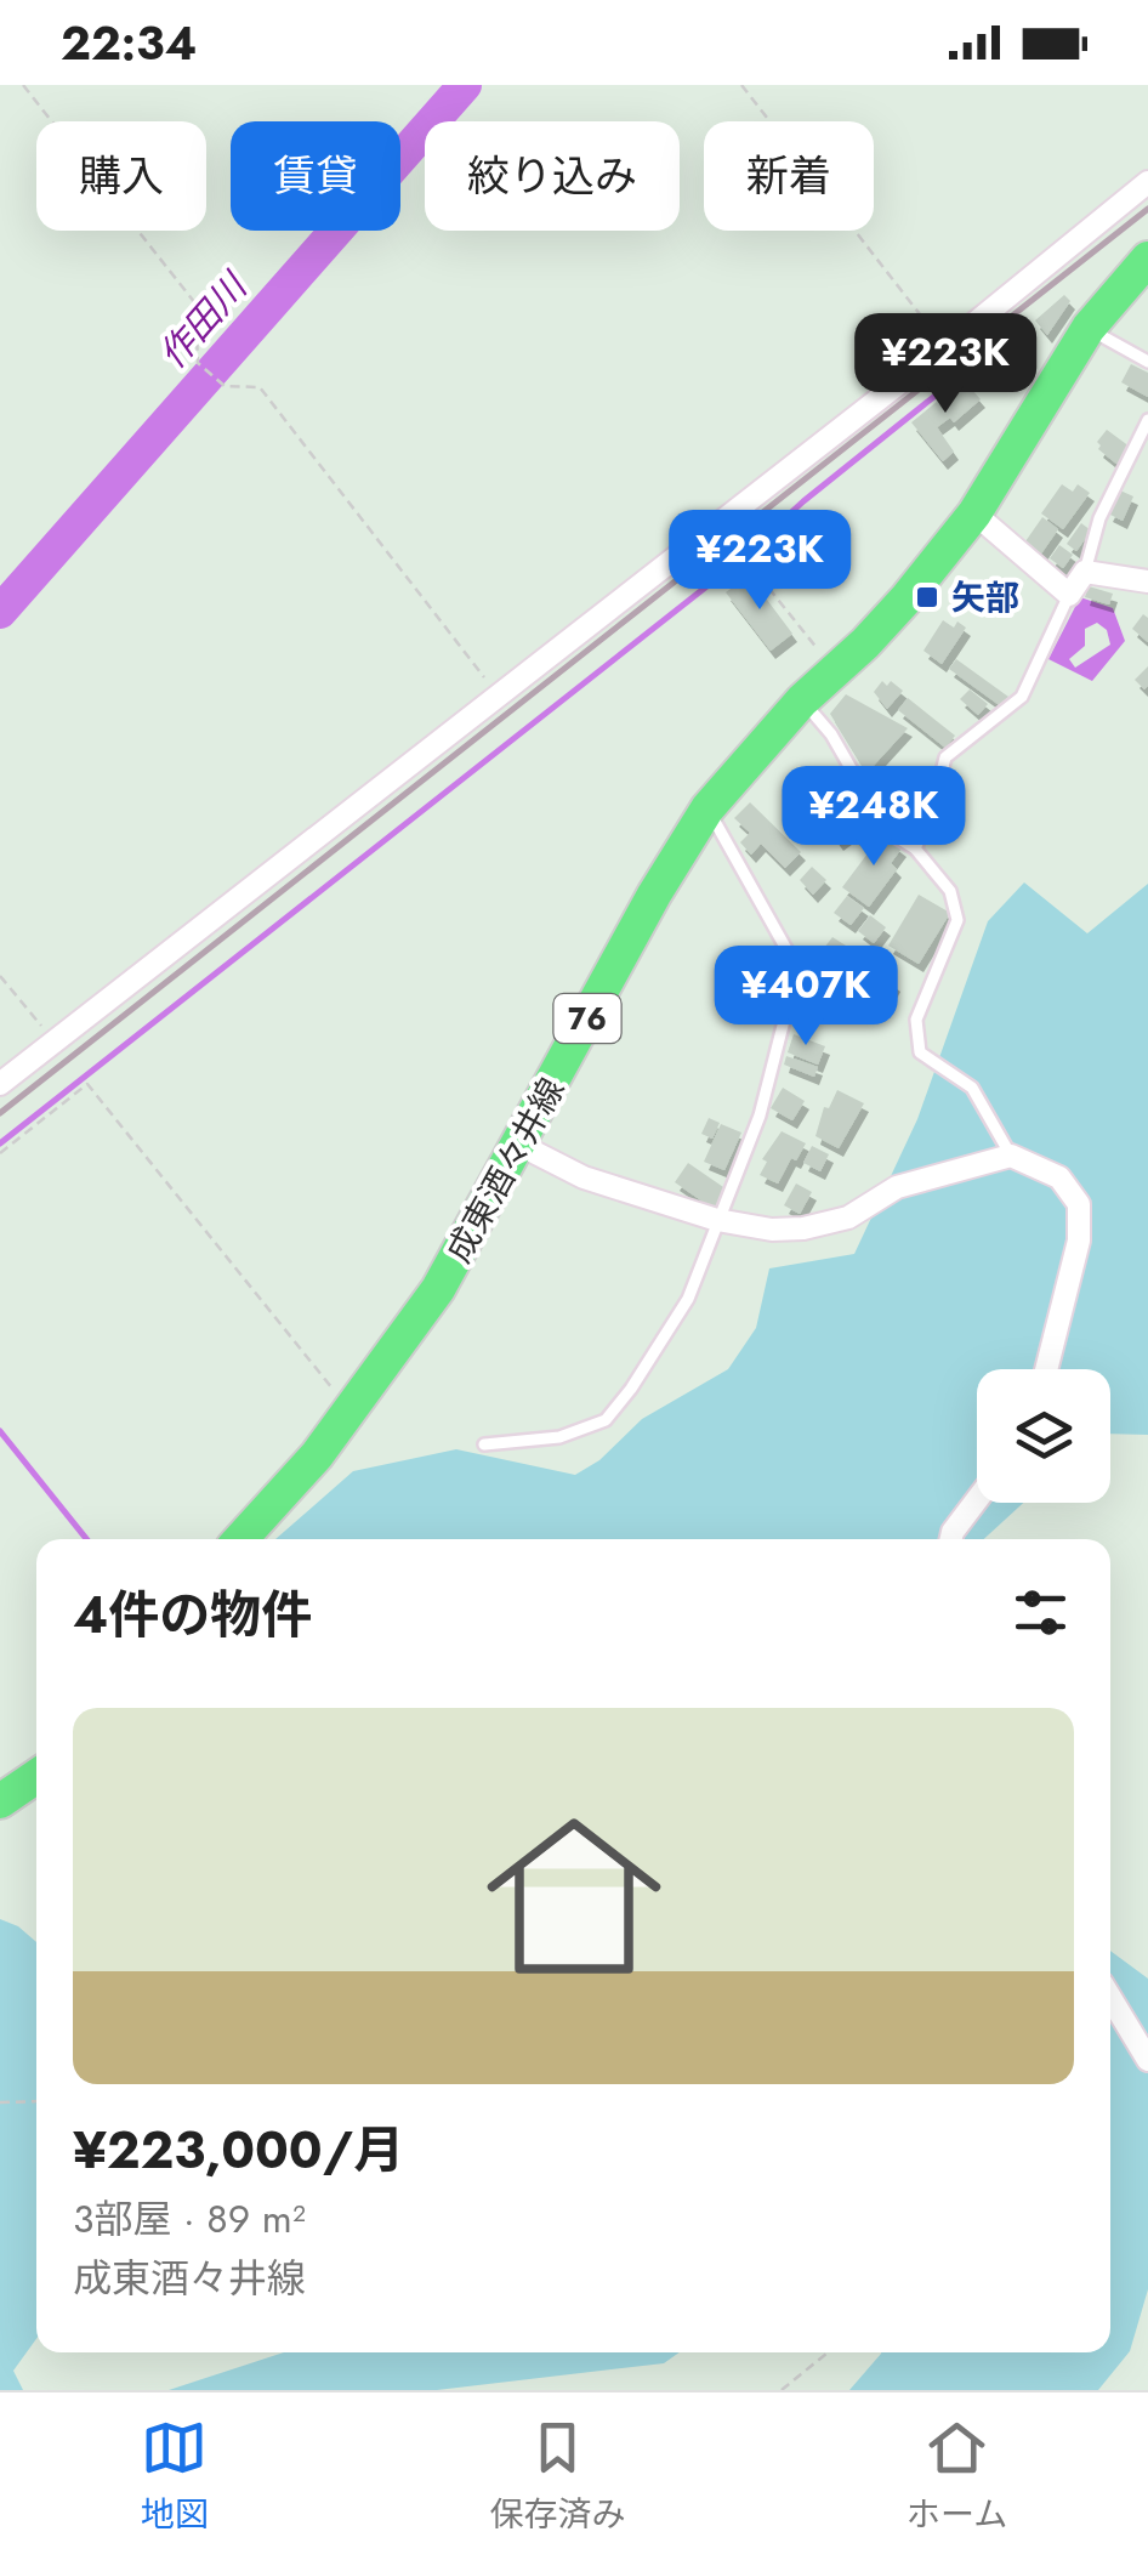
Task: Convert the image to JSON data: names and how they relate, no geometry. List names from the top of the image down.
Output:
{
  "streets": {
    "main road": ["76", "成東酒々井線"]
  },
  "water": ["作田川"],
  "places": {
    "transit": ["矢部"]
  },
  "page": {
    "status": "22:34",
    "chip": [
      "購入",
      "賃貸",
      "絞り込み",
      "新着"
    ],
    "price": [
      "¥223K",
      "¥223K",
      "¥248K",
      "¥407K"
    ],
    "heading": "4件の物件",
    "list": [
      {
        "name": "¥223,000/月",
        "note": "3部屋 · 89 m² · 成東酒々井線"
      }
    ],
    "tabs": ["地図", "保存済み", "ホーム"]
  }
}
